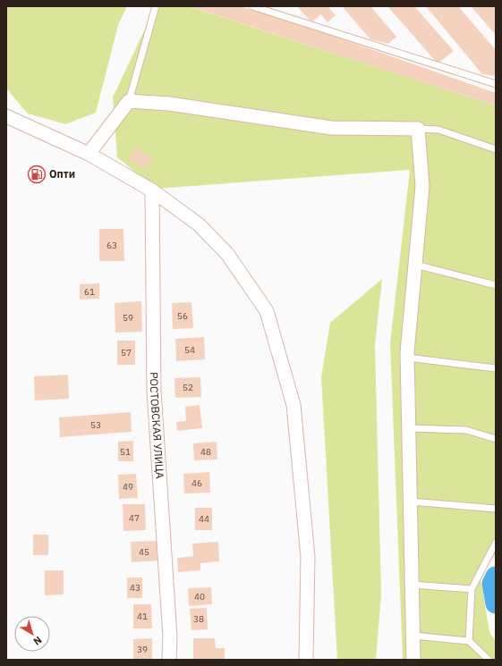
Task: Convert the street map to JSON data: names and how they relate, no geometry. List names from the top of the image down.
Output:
{
  "streets": {
    "street": ["РОСТОВСКАЯ УЛИЦА"]
  },
  "places": {
    "fuel station": ["Опти"]
  },
  "house_numbers": [
    "63",
    "61",
    "56",
    "59",
    "54",
    "57",
    "52",
    "53",
    "51",
    "48",
    "46",
    "49",
    "47",
    "44",
    "45",
    "43",
    "40",
    "41",
    "38",
    "39"
  ],
  "north": "bottom right"
}
